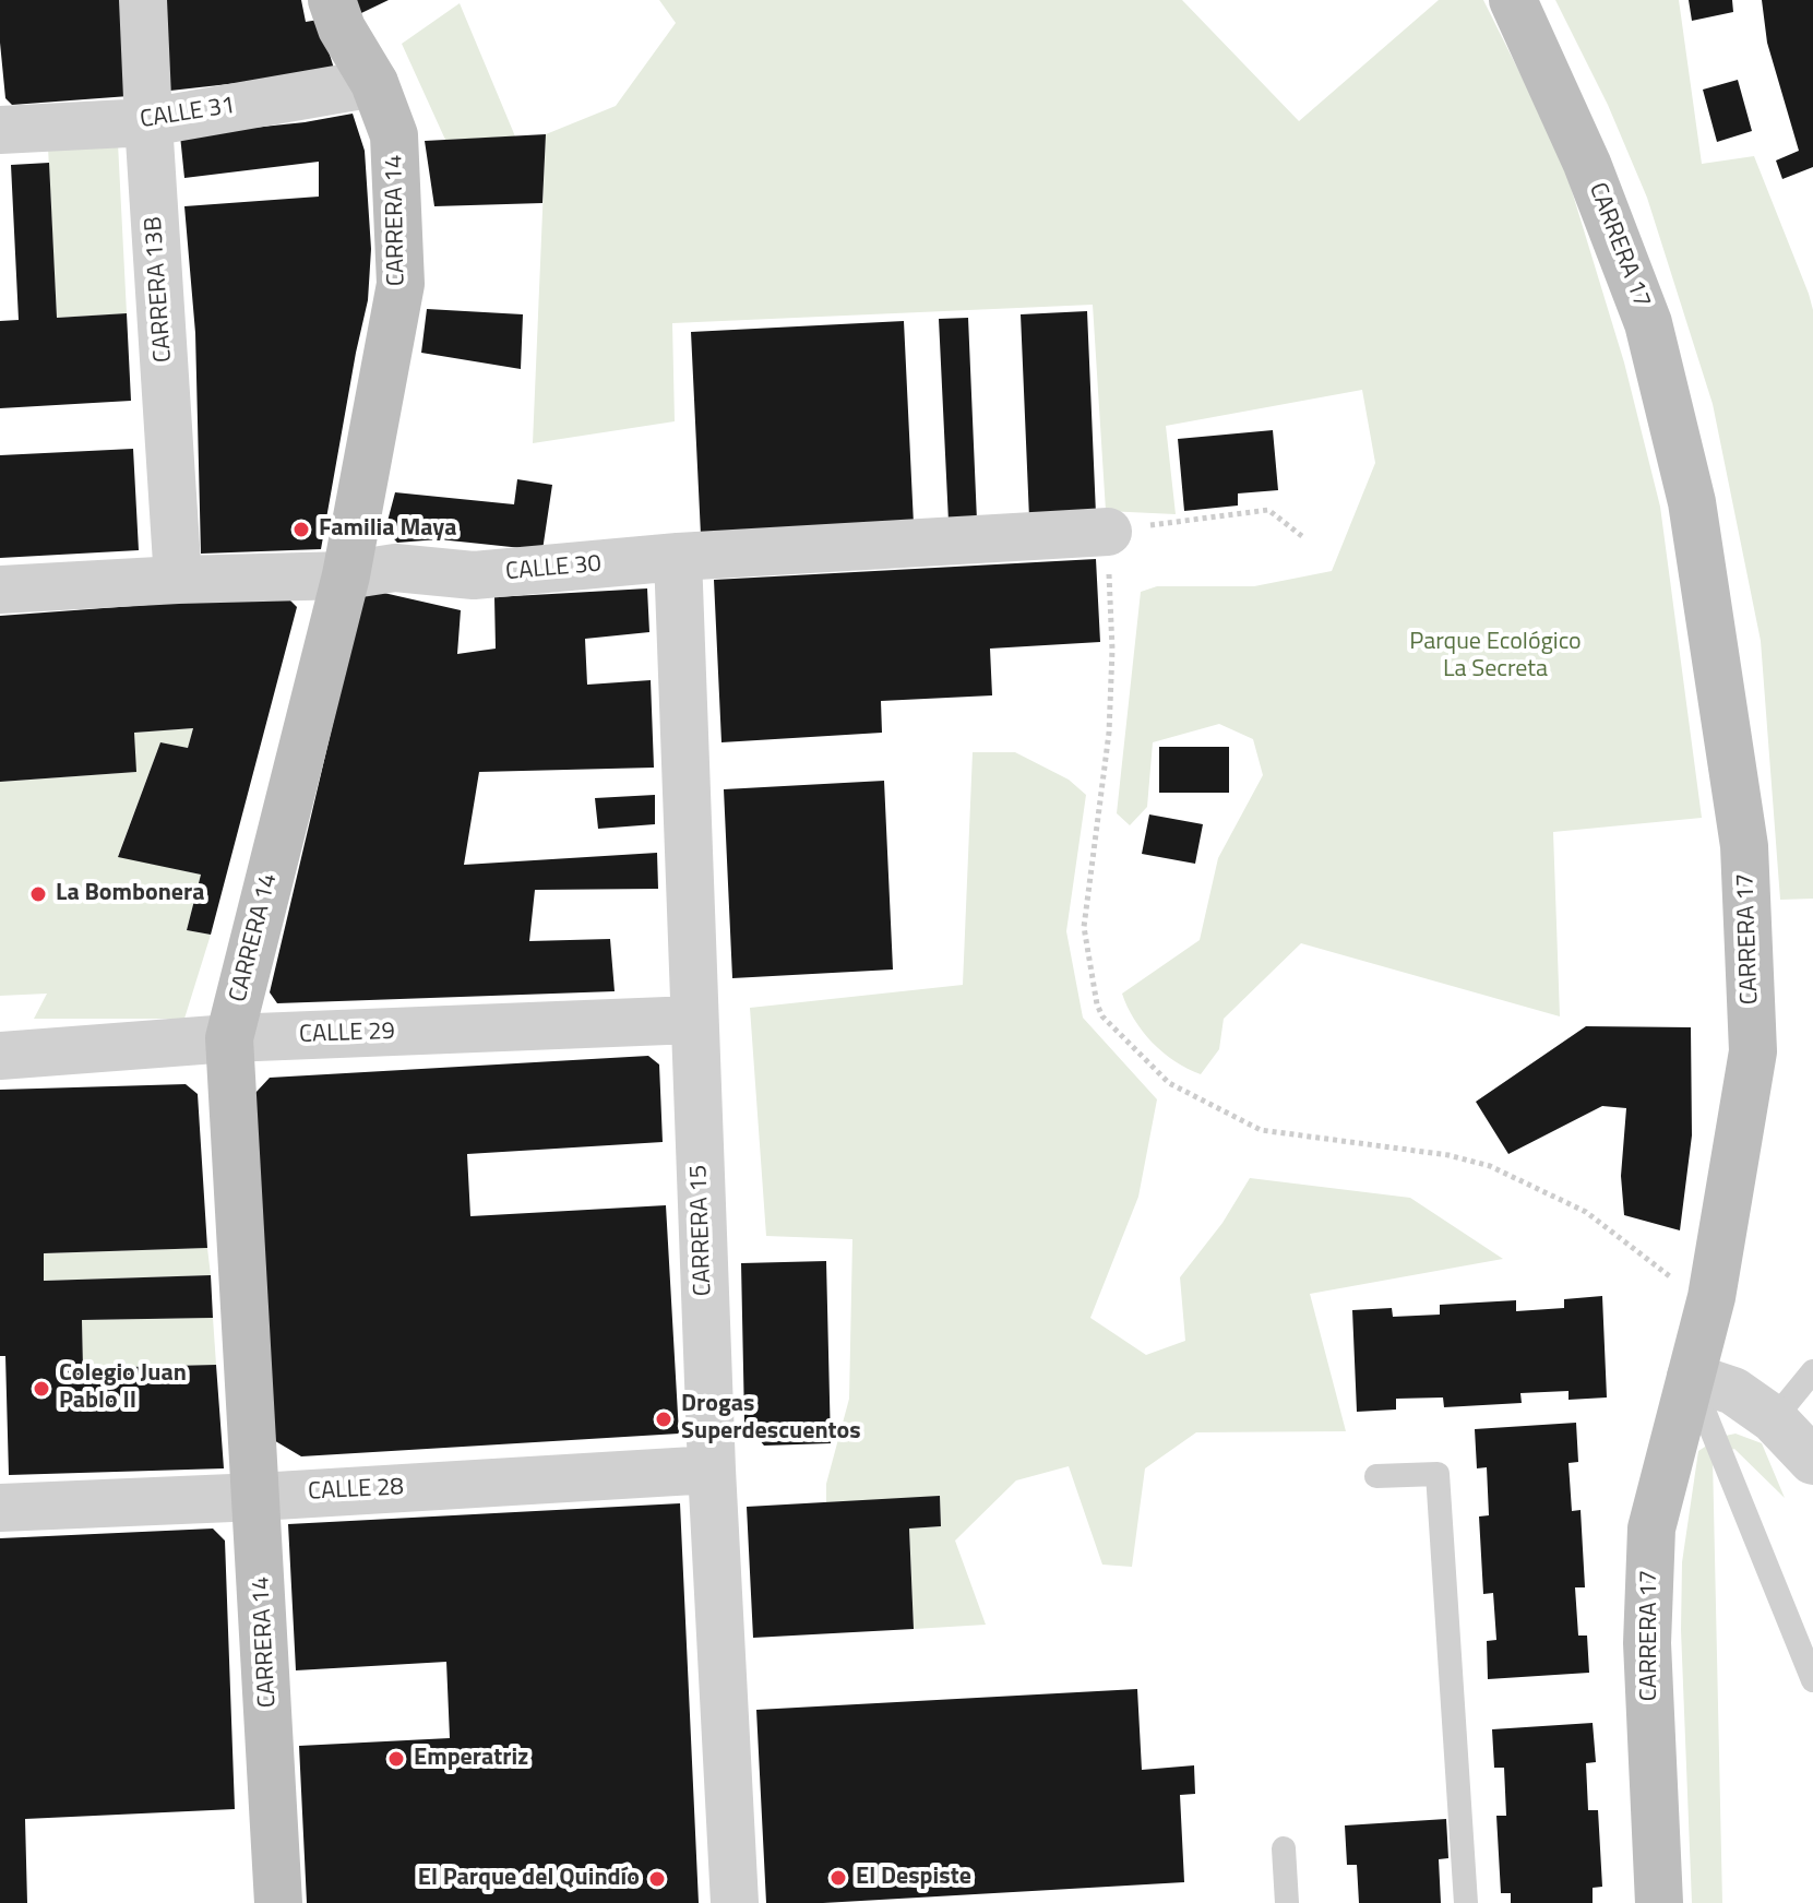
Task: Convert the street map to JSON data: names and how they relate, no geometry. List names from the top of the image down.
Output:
{
  "streets": {
    "street": [
      "CALLE 31",
      "CARRERA 14",
      "CARRERA 17",
      "CARRERA 13B",
      "CALLE 30",
      "CALLE 29",
      "CARRERA 15",
      "CALLE 28"
    ]
  },
  "crossings": [
    ["CALLE 31", "CARRERA 14"],
    ["CALLE 31", "CARRERA 13B"],
    ["CARRERA 14", "CALLE 30"],
    ["CARRERA 14", "CALLE 29"],
    ["CARRERA 14", "CALLE 28"],
    ["CARRERA 13B", "CALLE 30"],
    ["CALLE 30", "CARRERA 15"],
    ["CALLE 29", "CARRERA 15"],
    ["CARRERA 15", "CALLE 28"]
  ],
  "parks": ["Parque Ecológico La Secreta"],
  "places": [
    "Familia Maya",
    "La Bombonera",
    "Colegio Juan Pablo II",
    "Drogas Superdescuentos",
    "Emperatriz",
    "El Despiste",
    "El Parque del Quindío"
  ]
}
